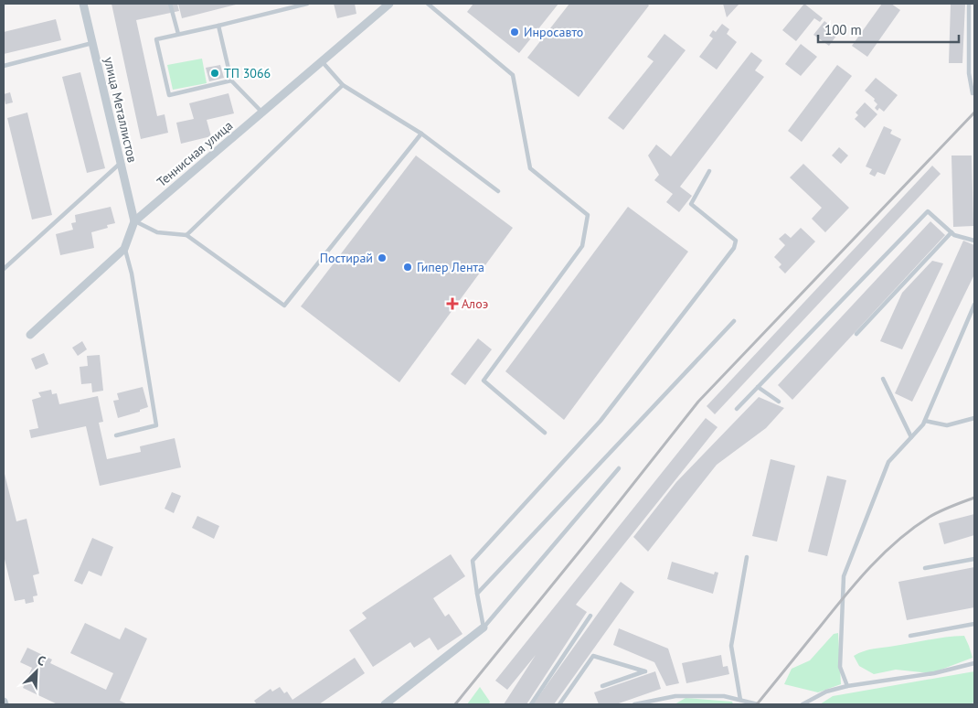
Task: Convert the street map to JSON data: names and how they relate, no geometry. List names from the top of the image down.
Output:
{
  "streets": {
    "street": ["улица Металлистов", "Теннисная улица"]
  },
  "crossings": [
    ["улица Металлистов", "Теннисная улица"]
  ],
  "places": {
    "other": [
      "Инросавто",
      "ТП 3066",
      "Постирай",
      "Гипер Лента"
    ],
    "health": ["Алоэ"]
  },
  "scale_bar": "100 m",
  "north": "top right"
}
